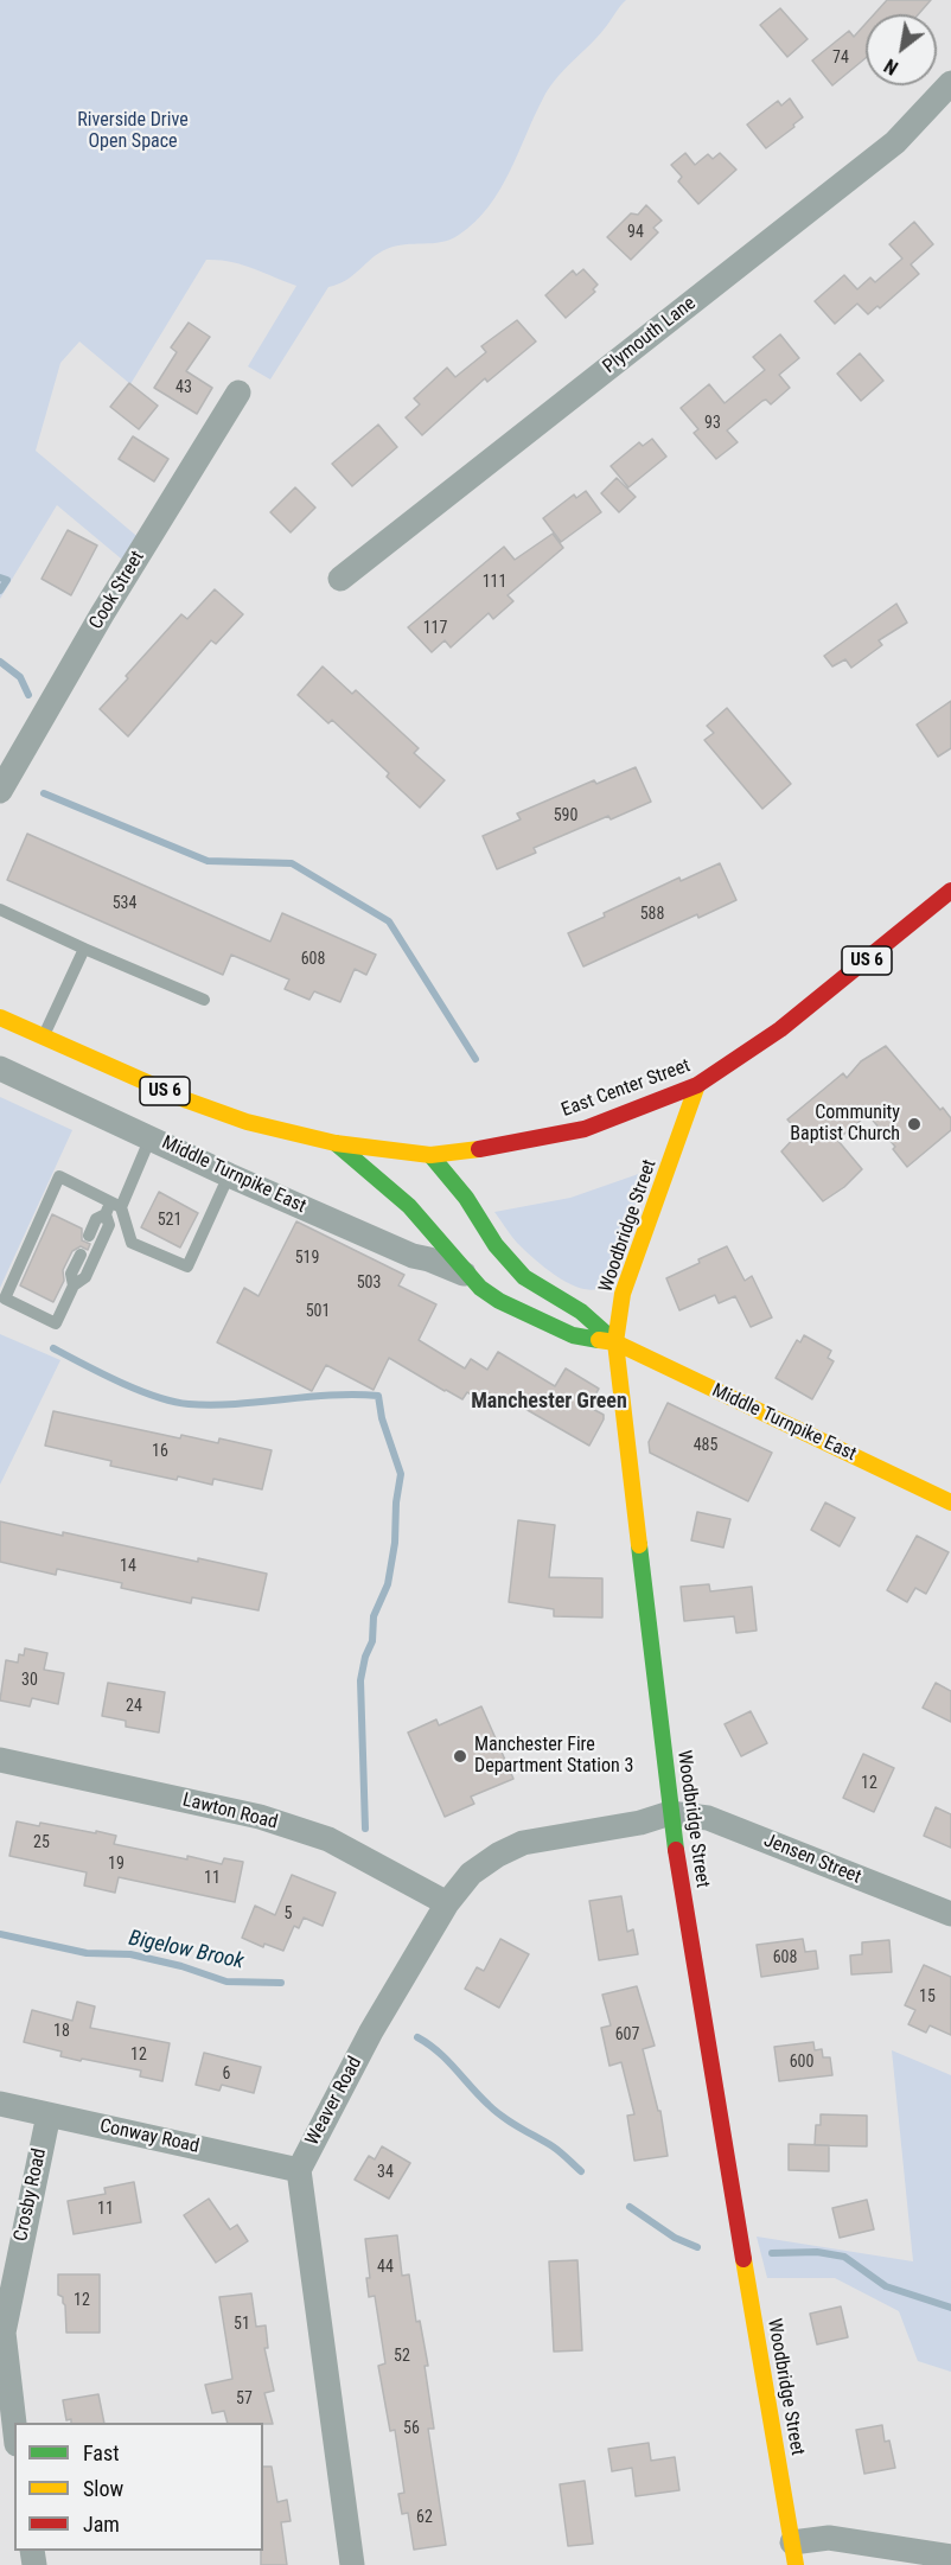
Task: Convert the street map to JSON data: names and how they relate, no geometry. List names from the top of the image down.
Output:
{
  "streets": {
    "main road": [
      "US 6",
      "East Center Street",
      "Middle Turnpike East",
      "Woodbridge Street"
    ],
    "street": [
      "Plymouth Lane",
      "Cook Street",
      "Lawton Road",
      "Jensen Street",
      "Weaver Road",
      "Conway Road",
      "Crosby Road"
    ]
  },
  "crossings": [
    ["East Center Street", "Middle Turnpike East"],
    ["East Center Street", "Woodbridge Street"],
    ["Middle Turnpike East", "Woodbridge Street"],
    ["Woodbridge Street", "Jensen Street"],
    ["Woodbridge Street", "Weaver Road"],
    ["Lawton Road", "Weaver Road"],
    ["Jensen Street", "Weaver Road"],
    ["Weaver Road", "Conway Road"],
    ["Conway Road", "Crosby Road"]
  ],
  "districts": ["Manchester Green"],
  "water": ["Bigelow Brook"],
  "parks": ["Riverside Drive Open Space"],
  "places": ["Community Baptist Church", "Manchester Fire Department Station 3"],
  "house_numbers": [
    "74",
    "94",
    "43",
    "93",
    "111",
    "117",
    "590",
    "534",
    "588",
    "608",
    "521",
    "519",
    "503",
    "501",
    "485",
    "16",
    "14",
    "30",
    "24",
    "12",
    "25",
    "19",
    "11",
    "5",
    "608",
    "15",
    "18",
    "607",
    "12",
    "600",
    "6",
    "34",
    "11",
    "44",
    "12",
    "51",
    "52",
    "57",
    "56",
    "62"
  ],
  "legend": ["Fast", "Slow", "Jam"],
  "north": "bottom left"
}
